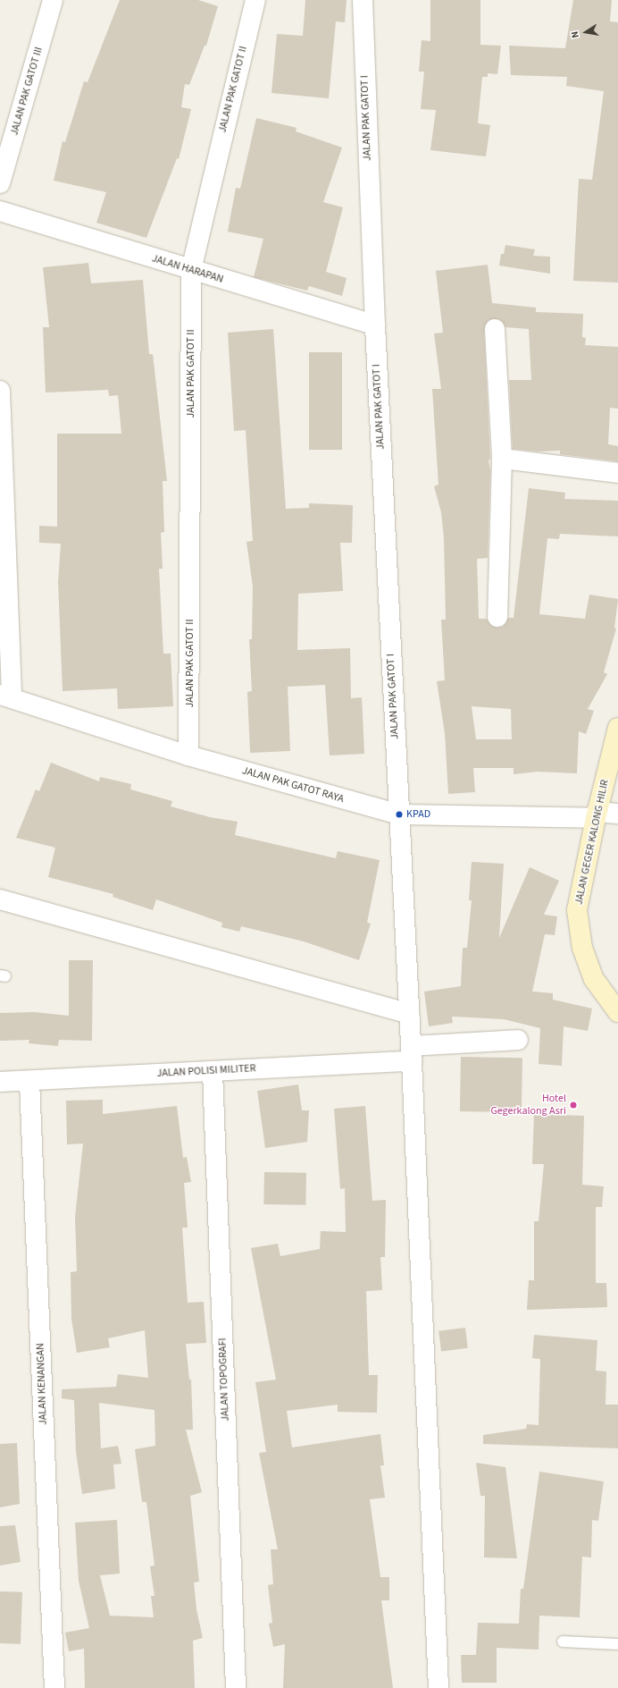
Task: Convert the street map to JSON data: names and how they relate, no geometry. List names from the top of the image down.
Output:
{
  "streets": {
    "main road": ["JALAN GEGER KALONG HILIR"],
    "street": [
      "JALAN PAK GATOT II",
      "JALAN PAK GATOT III",
      "JALAN PAK GATOT I",
      "JALAN HARAPAN",
      "JALAN PAK GATOT RAYA",
      "JALAN POLISI MILITER",
      "JALAN TOPOGRAFI",
      "JALAN KENANGAN"
    ]
  },
  "crossings": [
    ["JALAN PAK GATOT II", "JALAN HARAPAN"],
    ["JALAN PAK GATOT II", "JALAN PAK GATOT RAYA"],
    ["JALAN PAK GATOT I", "JALAN HARAPAN"],
    ["JALAN PAK GATOT I", "JALAN PAK GATOT RAYA"],
    ["JALAN PAK GATOT I", "JALAN POLISI MILITER"],
    ["JALAN PAK GATOT RAYA", "JALAN GEGER KALONG HILIR"],
    ["JALAN POLISI MILITER", "JALAN TOPOGRAFI"],
    ["JALAN POLISI MILITER", "JALAN KENANGAN"]
  ],
  "places": ["KPAD", "Hotel Gegerkalong Asri"],
  "north": "left"
}
